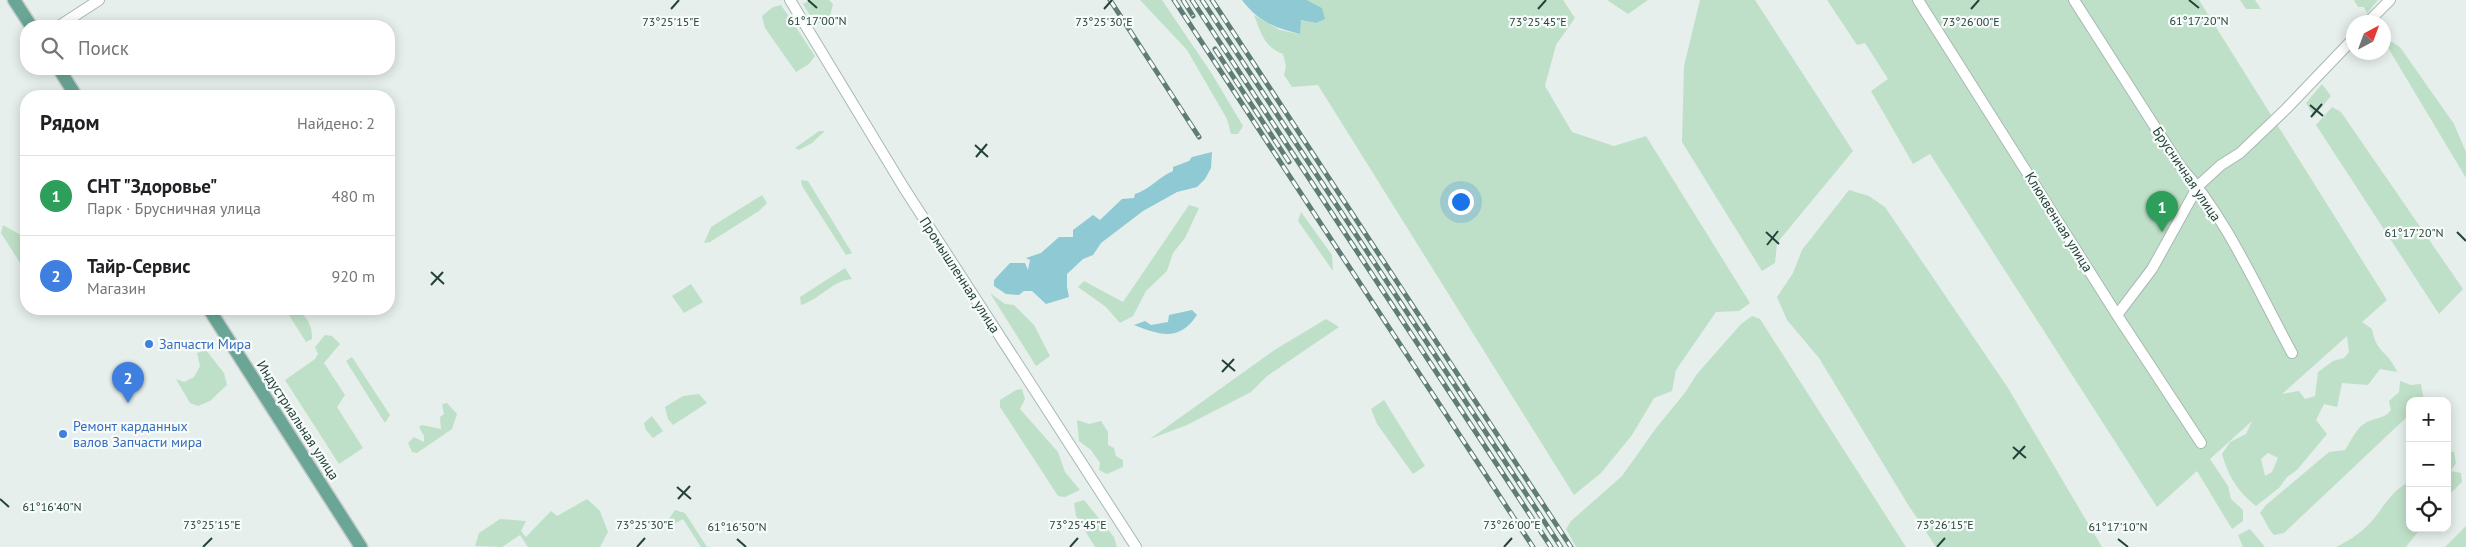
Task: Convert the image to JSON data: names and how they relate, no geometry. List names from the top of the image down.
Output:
{
  "streets": {
    "main road": ["Индустриальная улица"],
    "street": ["Брусничная улица", "Клюквенная улица", "Промышленная улица"]
  },
  "places": ["Запчасти Мира", "Ремонт карданных валов Запчасти мира"],
  "north": "top right",
  "page": {
    "search": "Поиск",
    "heading": ["Рядом", "Найдено: 2"],
    "list": [
      {
        "mark": "1",
        "name": "СНТ \"Здоровье\"",
        "note": "Парк · Брусничная улица",
        "value": "480 m"
      },
      {
        "mark": "2",
        "name": "Тайр-Сервис",
        "note": "Магазин",
        "value": "920 m"
      }
    ],
    "pins": ["1", "2"],
    "map_buttons": ["+", "−"]
  },
  "coordinates": [
    "61°17'00\"N",
    "61°17'20\"N",
    "73°25'15\"E",
    "73°26'00\"E",
    "73°25'30\"E",
    "73°25'45\"E",
    "61°16'40\"N",
    "73°26'15\"E",
    "61°16'50\"N",
    "61°17'10\"N"
  ]
}
